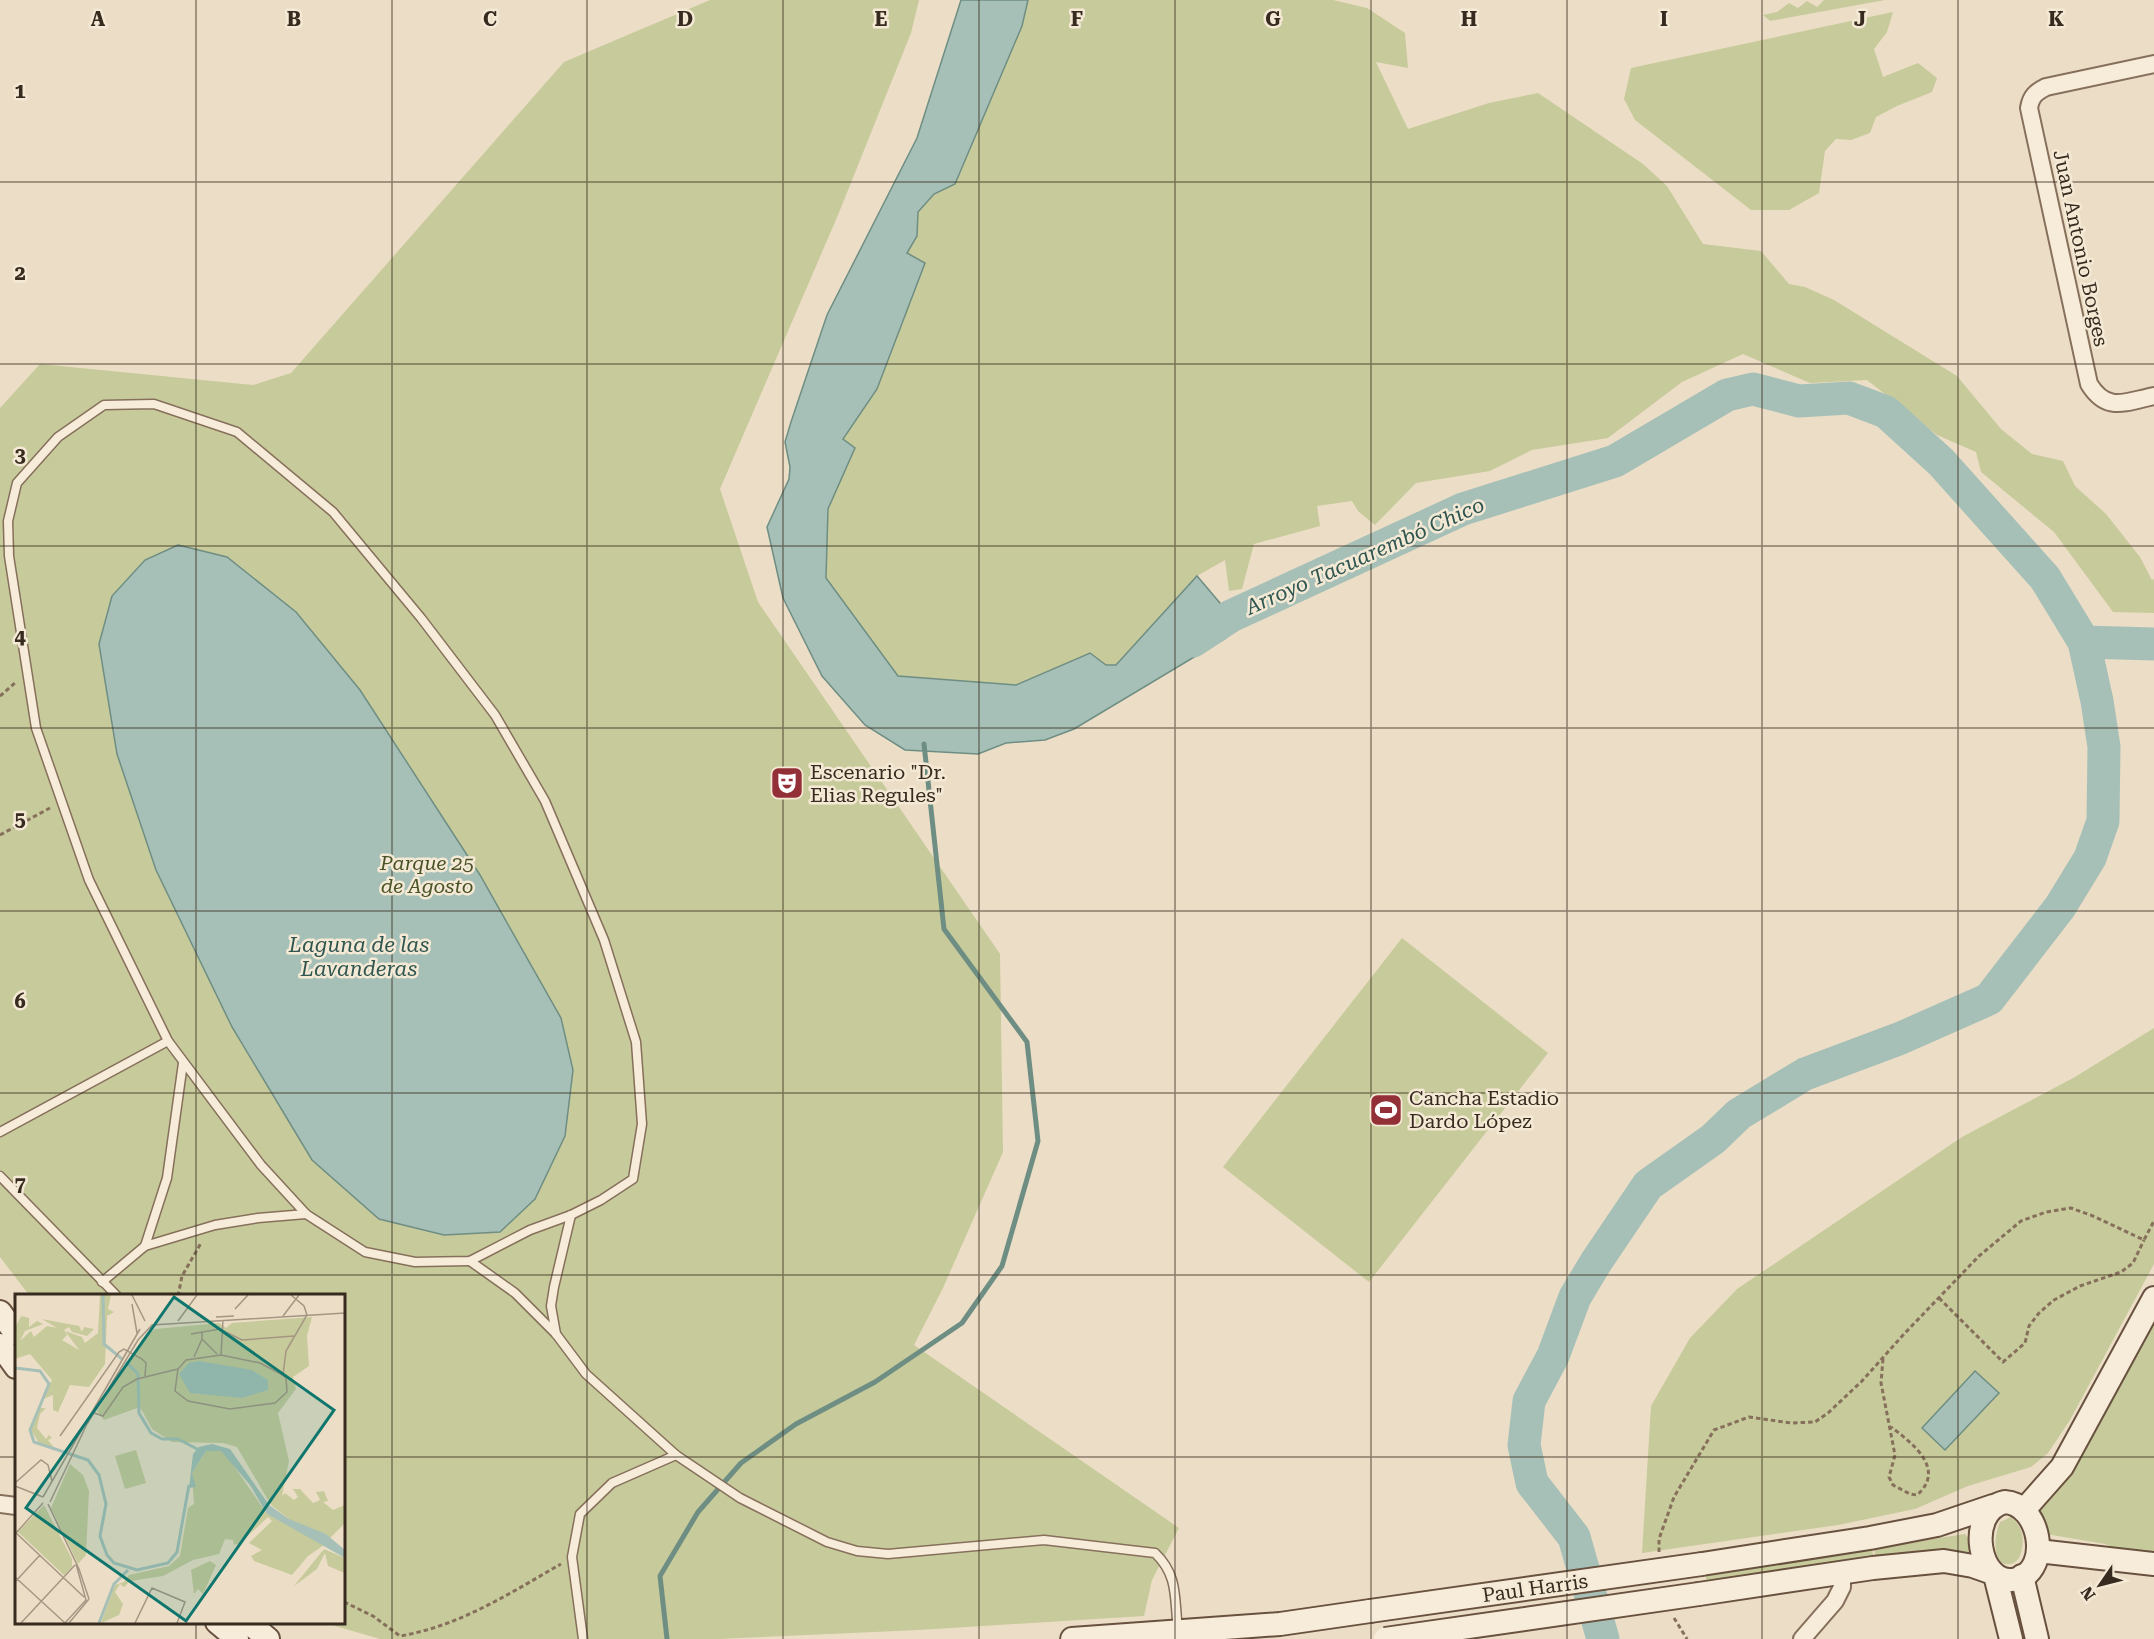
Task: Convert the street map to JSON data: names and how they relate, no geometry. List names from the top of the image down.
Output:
{
  "streets": {
    "main road": ["Paul Harris"],
    "street": ["Juan Antonio Borges"]
  },
  "water": ["Arroyo Tacuarembó Chico", "Laguna de las Lavanderas"],
  "parks": ["Parque 25 de Agosto"],
  "places": {
    "theatre": ["Escenario \"Dr. Elias Regules\""],
    "sports": ["Cancha Estadio Dardo López"]
  },
  "north": "bottom left",
  "grid": {
    "columns": [
      "A",
      "B",
      "C",
      "D",
      "E",
      "F",
      "G",
      "H",
      "I",
      "J",
      "K"
    ],
    "rows": [
      "1",
      "2",
      "3",
      "4",
      "5",
      "6",
      "7"
    ]
  }
}
